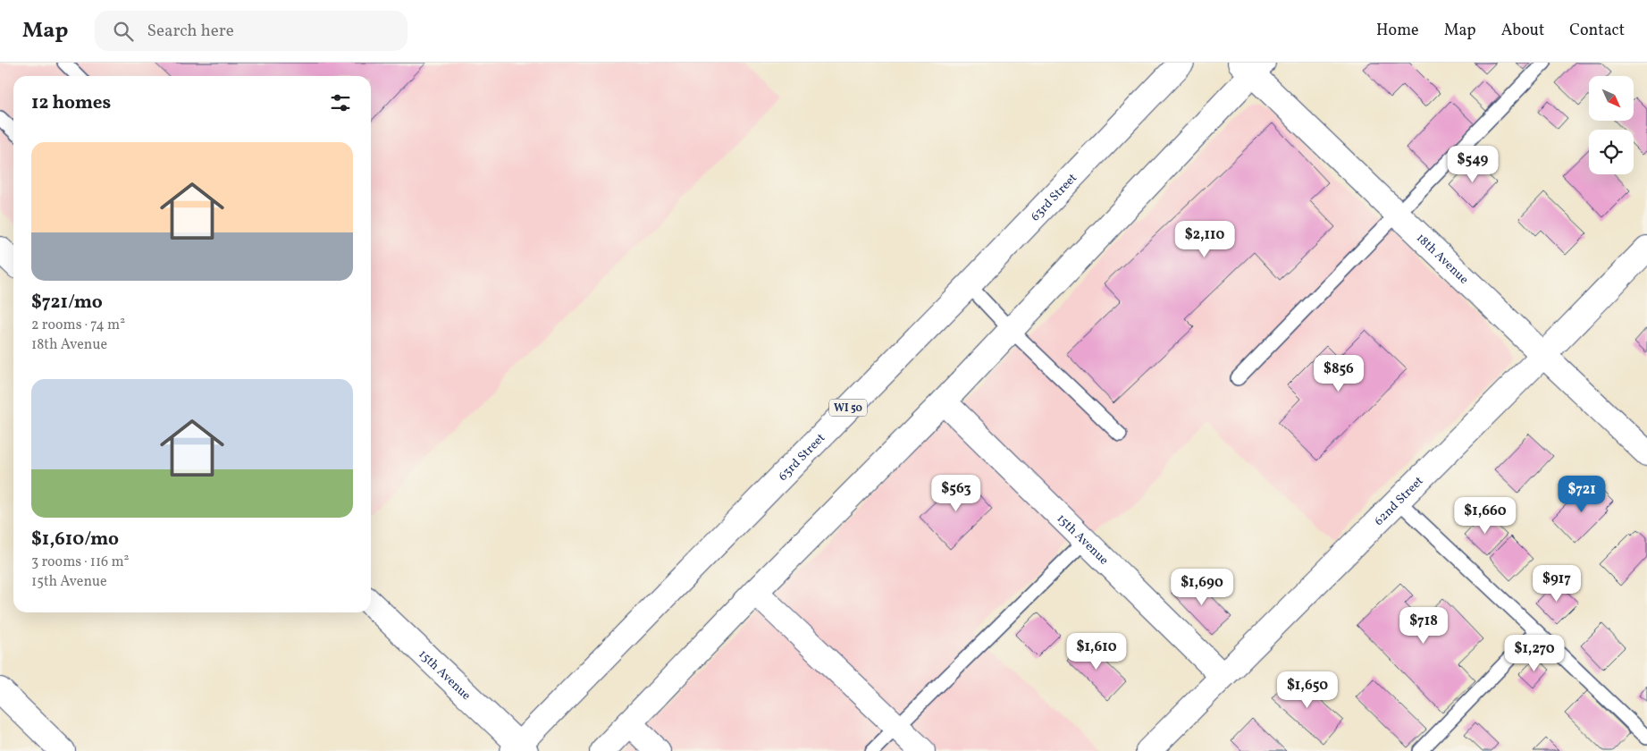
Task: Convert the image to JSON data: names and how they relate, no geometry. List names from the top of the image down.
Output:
{
  "streets": {
    "street": [
      "63rd Street",
      "18th Avenue",
      "WI 50",
      "62nd Street",
      "15th Avenue"
    ]
  },
  "crossings": [
    ["63rd Street", "15th Avenue"],
    ["18th Avenue", "62nd Street"],
    ["62nd Street", "15th Avenue"]
  ],
  "north": "bottom right",
  "page": {
    "header": "Map",
    "search": "Search here",
    "nav": [
      "Home",
      "Map",
      "About",
      "Contact"
    ],
    "heading": "12 homes",
    "list": [
      {
        "name": "$721/mo",
        "note": "2 rooms · 74 m² · 18th Avenue"
      },
      {
        "name": "$1,610/mo",
        "note": "3 rooms · 116 m² · 15th Avenue"
      }
    ],
    "price": [
      "$549",
      "$2,110",
      "$856",
      "$563",
      "$721",
      "$1,660",
      "$917",
      "$1,690",
      "$718",
      "$1,610",
      "$1,270",
      "$1,650"
    ]
  }
}
